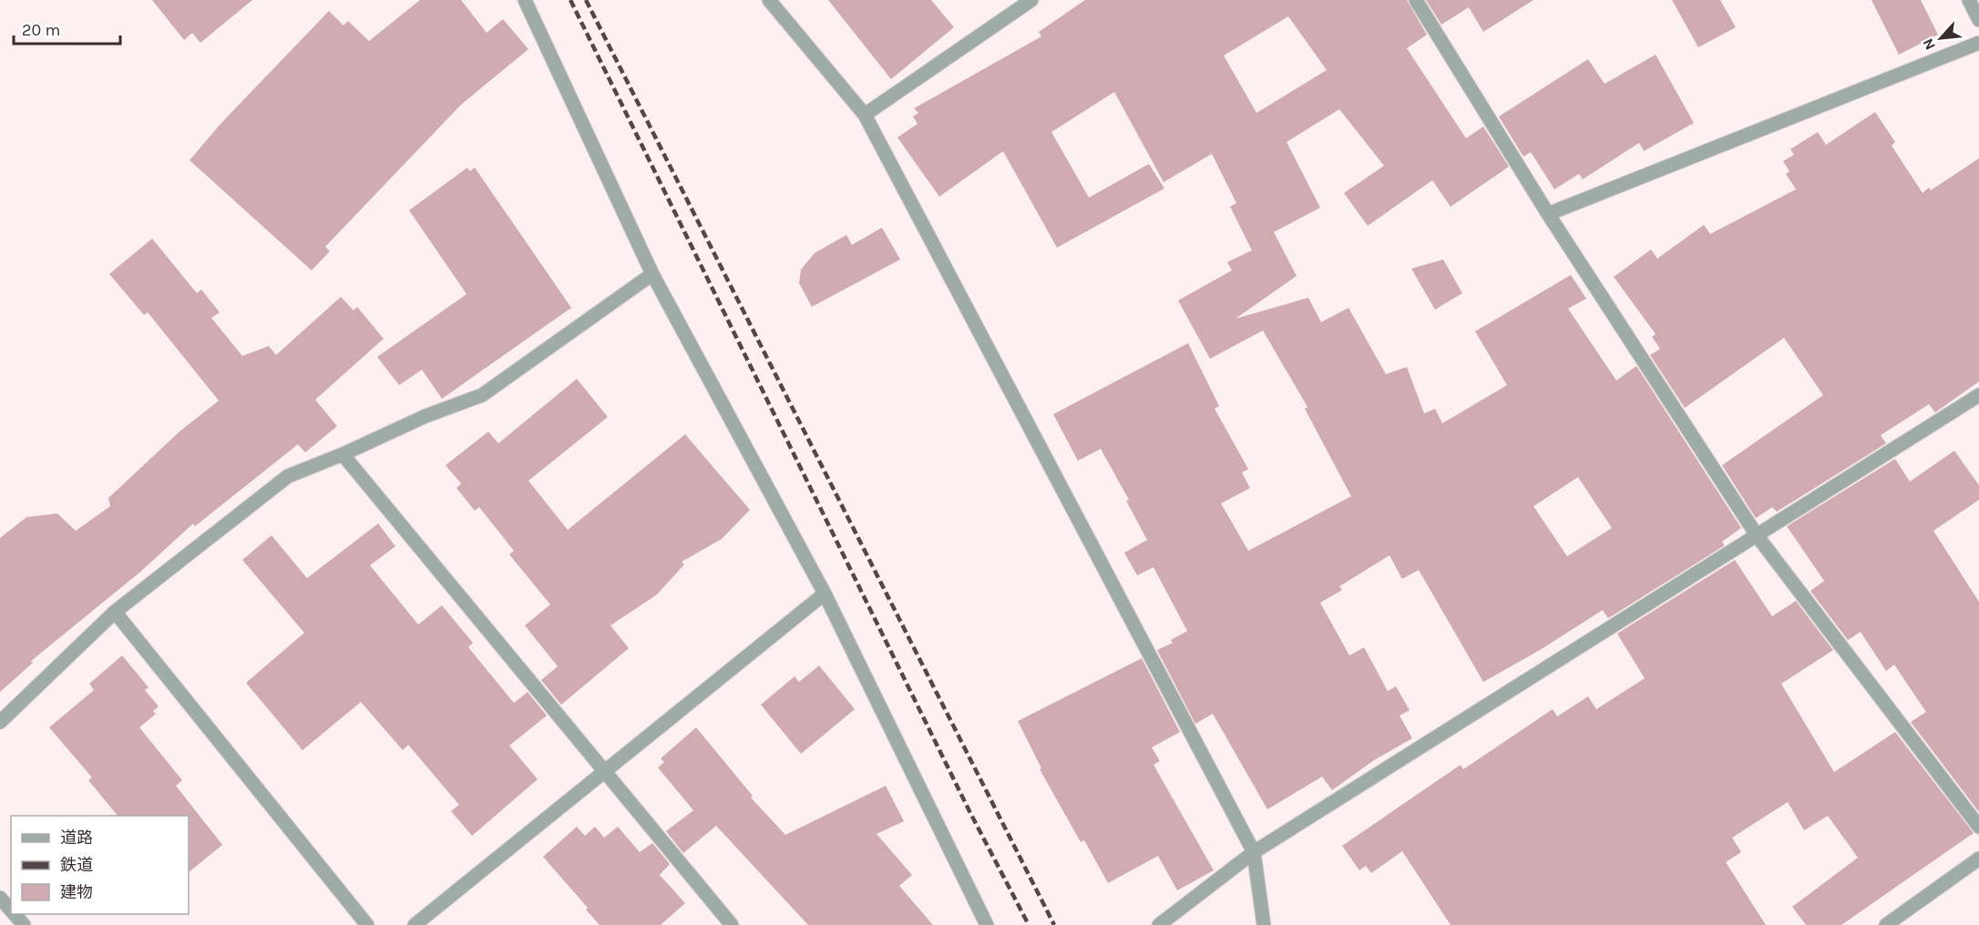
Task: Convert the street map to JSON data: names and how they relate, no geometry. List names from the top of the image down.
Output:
{
  "legend": ["道路", "鉄道", "建物"],
  "scale_bar": "20 m",
  "north": "bottom left"
}
